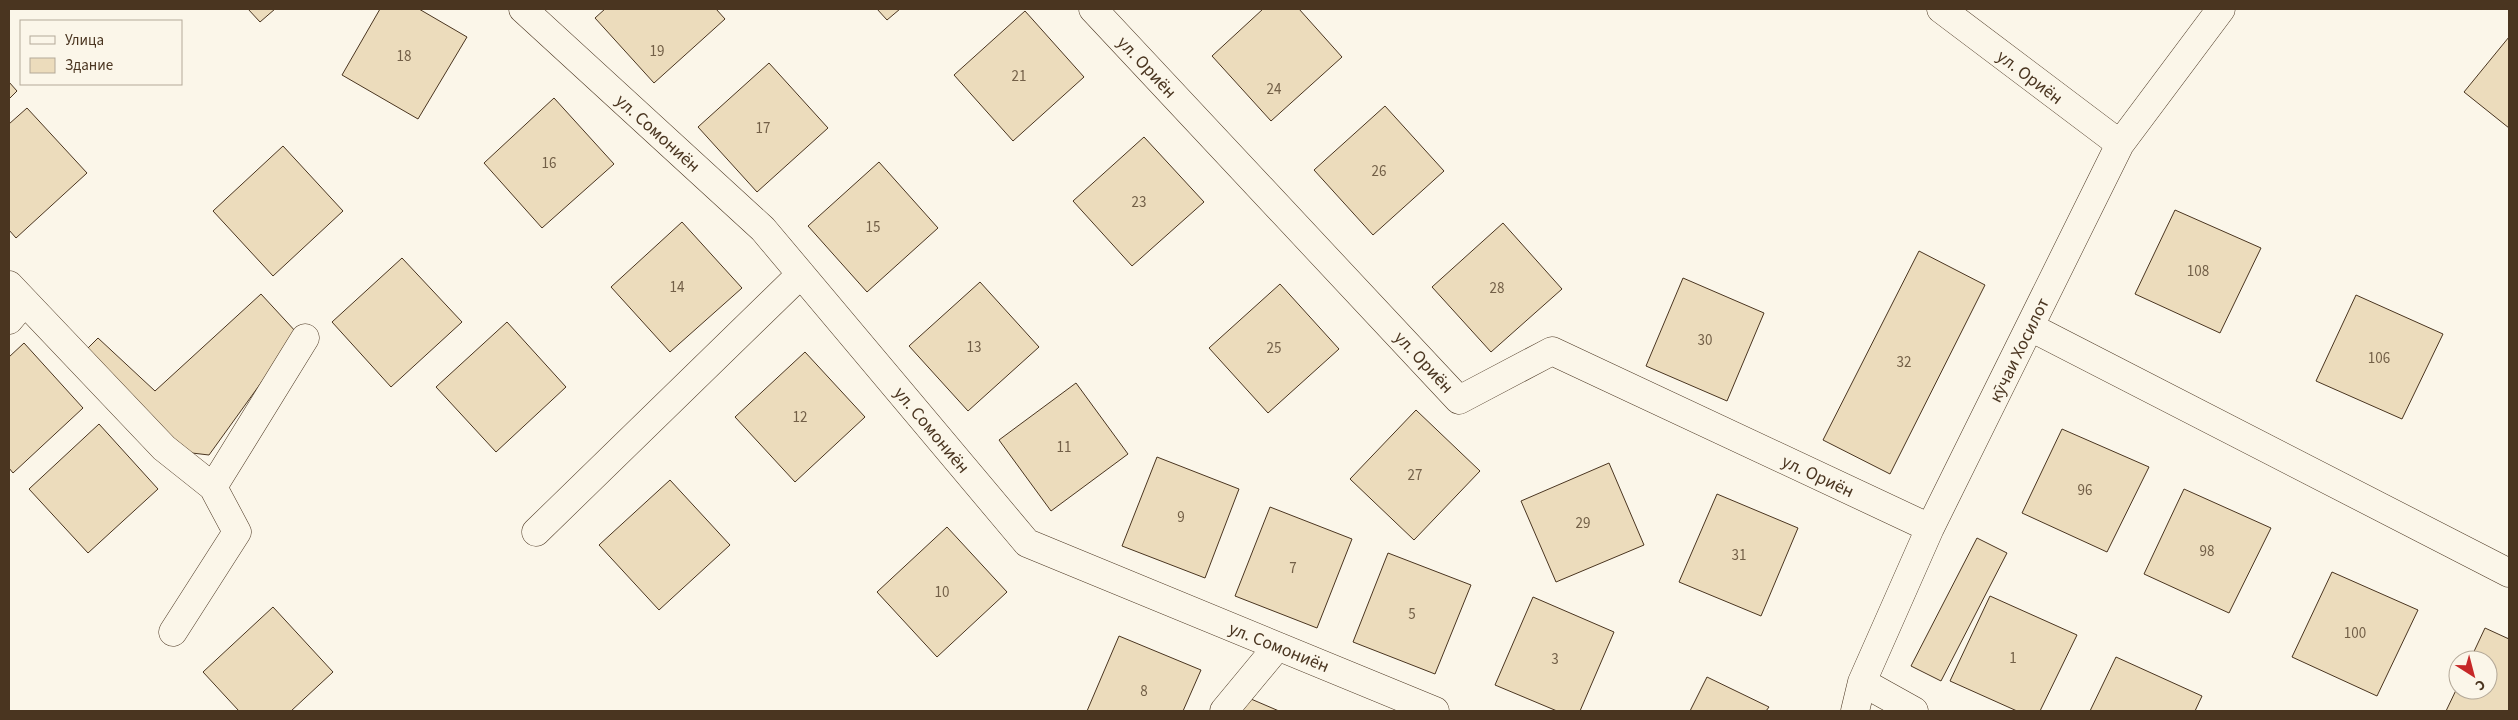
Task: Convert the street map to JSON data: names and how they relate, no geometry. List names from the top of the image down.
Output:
{
  "streets": {
    "street": ["ул. Ориён", "ул. Сомониён", "кӯчаи Хосилот"]
  },
  "crossings": [
    ["ул. Ориён", "кӯчаи Хосилот"]
  ],
  "house_numbers": [
    "19",
    "18",
    "21",
    "24",
    "17",
    "16",
    "26",
    "23",
    "15",
    "108",
    "14",
    "28",
    "30",
    "13",
    "25",
    "106",
    "32",
    "12",
    "11",
    "27",
    "96",
    "9",
    "29",
    "98",
    "31",
    "7",
    "10",
    "5",
    "100",
    "1",
    "3",
    "8"
  ],
  "legend": ["Улица", "Здание"],
  "north": "bottom right"
}
